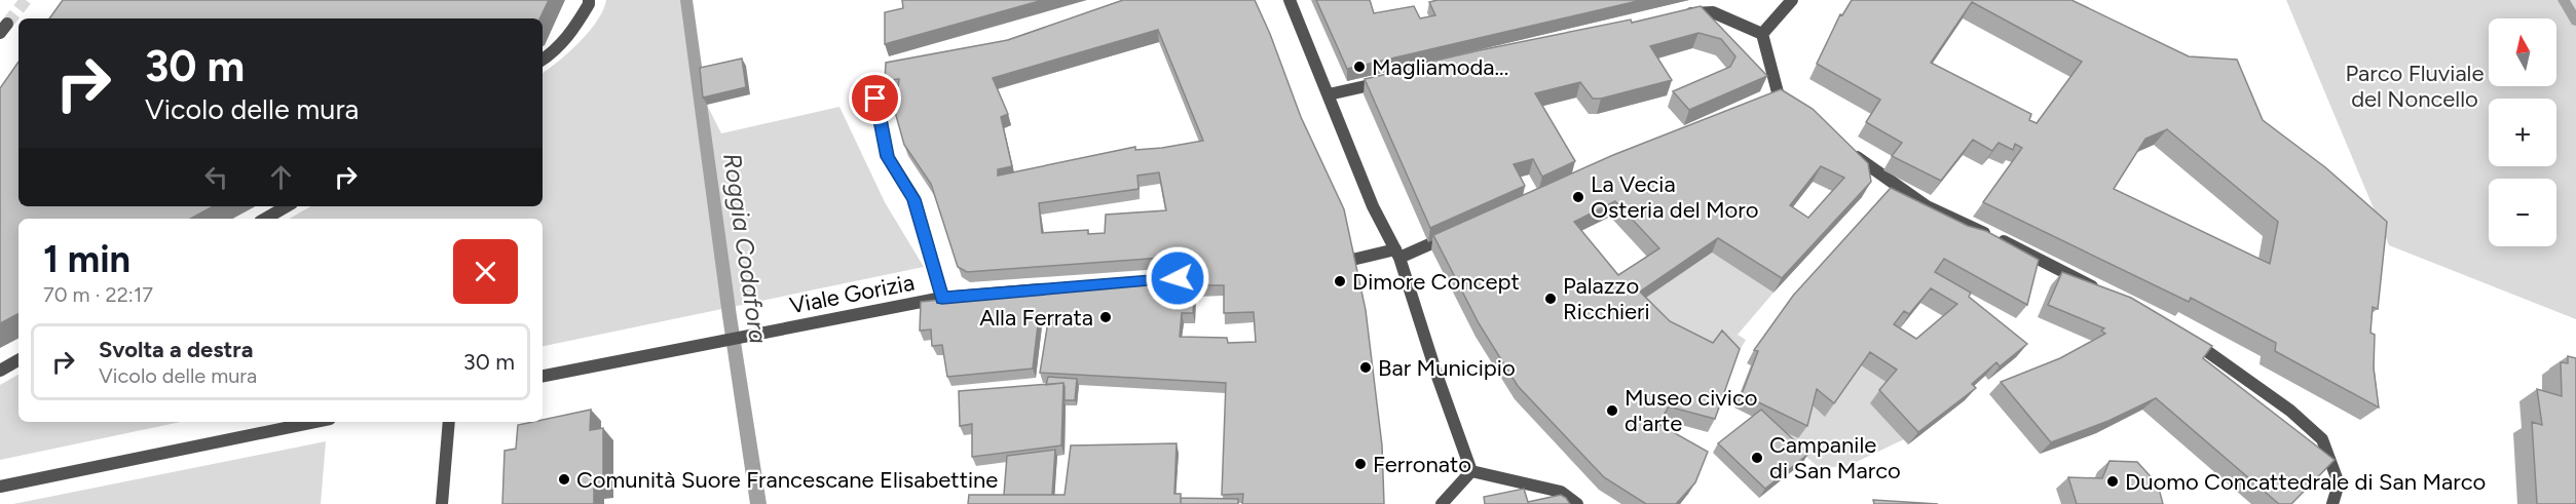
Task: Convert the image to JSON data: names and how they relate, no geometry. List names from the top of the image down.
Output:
{
  "streets": {
    "street": ["Viale Gorizia"]
  },
  "water": ["Roggia Codafora"],
  "parks": ["Parco Fluviale del Noncello"],
  "places": [
    "Magliamoda...",
    "La Vecia Osteria del Moro",
    "Dimore Concept",
    "Palazzo Ricchieri",
    "Alla Ferrata",
    "Bar Municipio",
    "Museo civico d'arte",
    "Campanile di San Marco",
    "Ferronato",
    "Comunità Suore Francescane Elisabettine",
    "Duomo Concattedrale di San Marco"
  ],
  "north": "top",
  "page": {
    "map_buttons": ["+", "−"],
    "turn": ["30 m", "Vicolo delle mura"],
    "heading": ["1 min", "70 m · 22:17"],
    "list": [
      {
        "name": "Svolta a destra",
        "note": "Vicolo delle mura",
        "value": "30 m"
      }
    ]
  }
}
